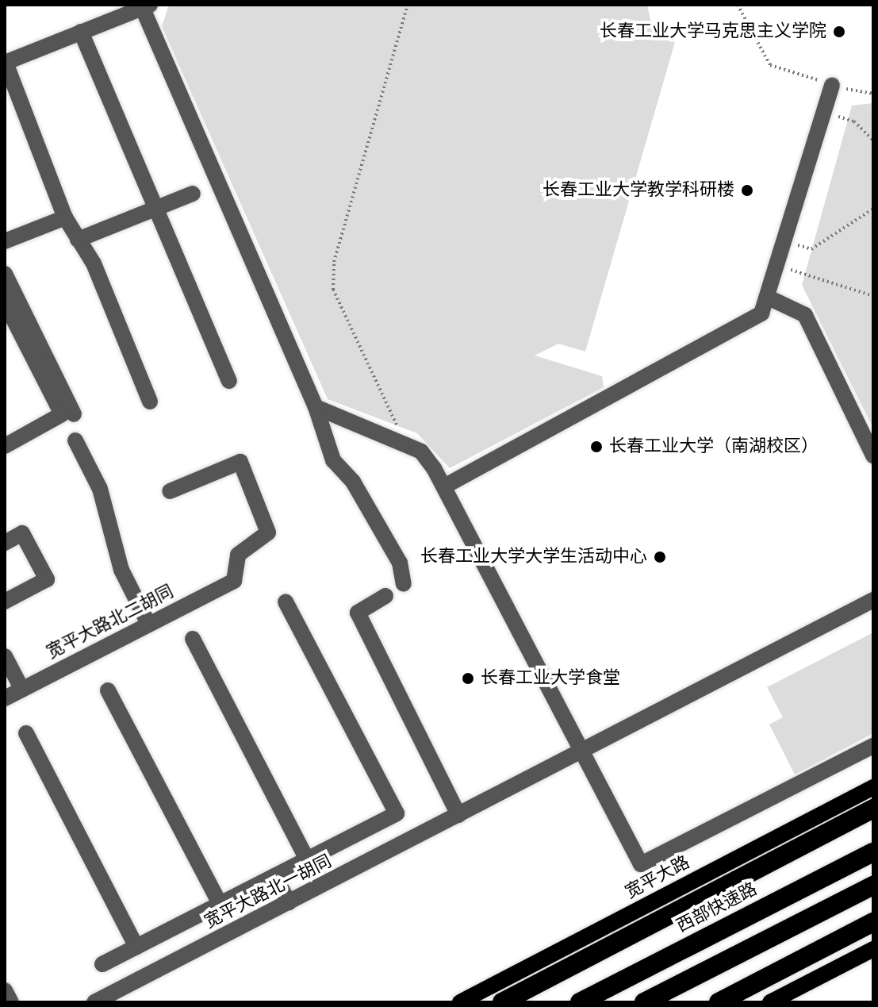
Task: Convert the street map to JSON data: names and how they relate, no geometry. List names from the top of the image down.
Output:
{
  "streets": {
    "highway": ["西部快速路"],
    "main road": ["宽平大路"],
    "street": ["宽平大路北二胡同", "宽平大路北一胡同"]
  },
  "places": [
    "长春工业大学马克思主义学院",
    "长春工业大学教学科研楼",
    "长春工业大学（南湖校区）",
    "长春工业大学大学生活动中心",
    "长春工业大学食堂"
  ]
}
